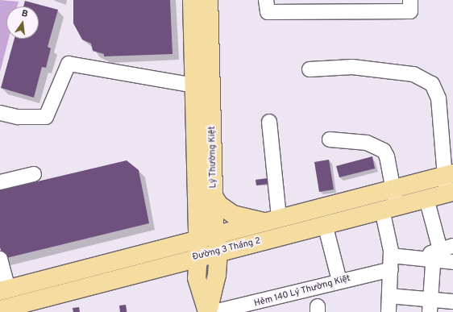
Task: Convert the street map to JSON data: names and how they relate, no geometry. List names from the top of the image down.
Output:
{
  "streets": {
    "main road": ["Lý Thường Kiệt", "Đường 3 Tháng 2"],
    "street": ["Hẻm 140 Lý Thường Kiệt"]
  },
  "crossings": [
    ["Lý Thường Kiệt", "Đường 3 Tháng 2"]
  ],
  "north": "top"
}
